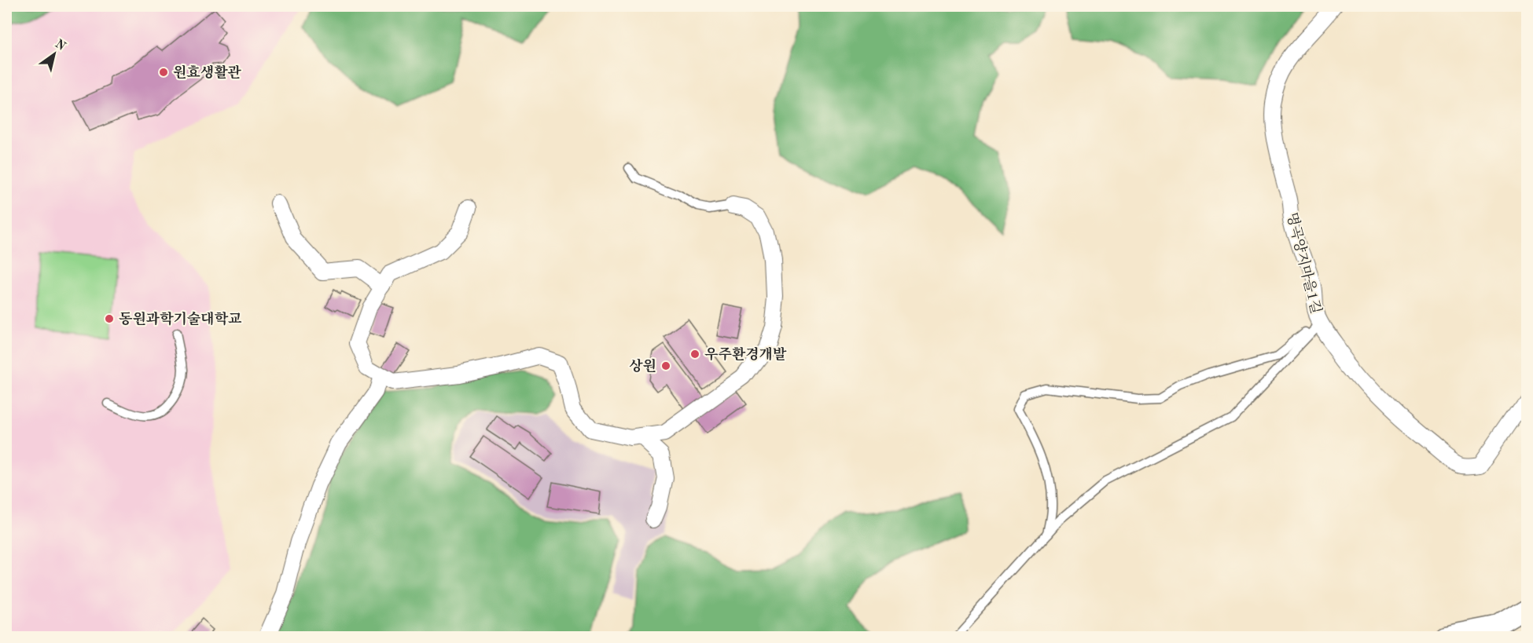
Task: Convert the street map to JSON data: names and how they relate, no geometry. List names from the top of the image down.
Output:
{
  "streets": {
    "street": ["명곡양지마을1길"]
  },
  "places": [
    "원효생활관",
    "동원과학기술대학교",
    "우주환경개발",
    "상원"
  ],
  "north": "top right"
}
